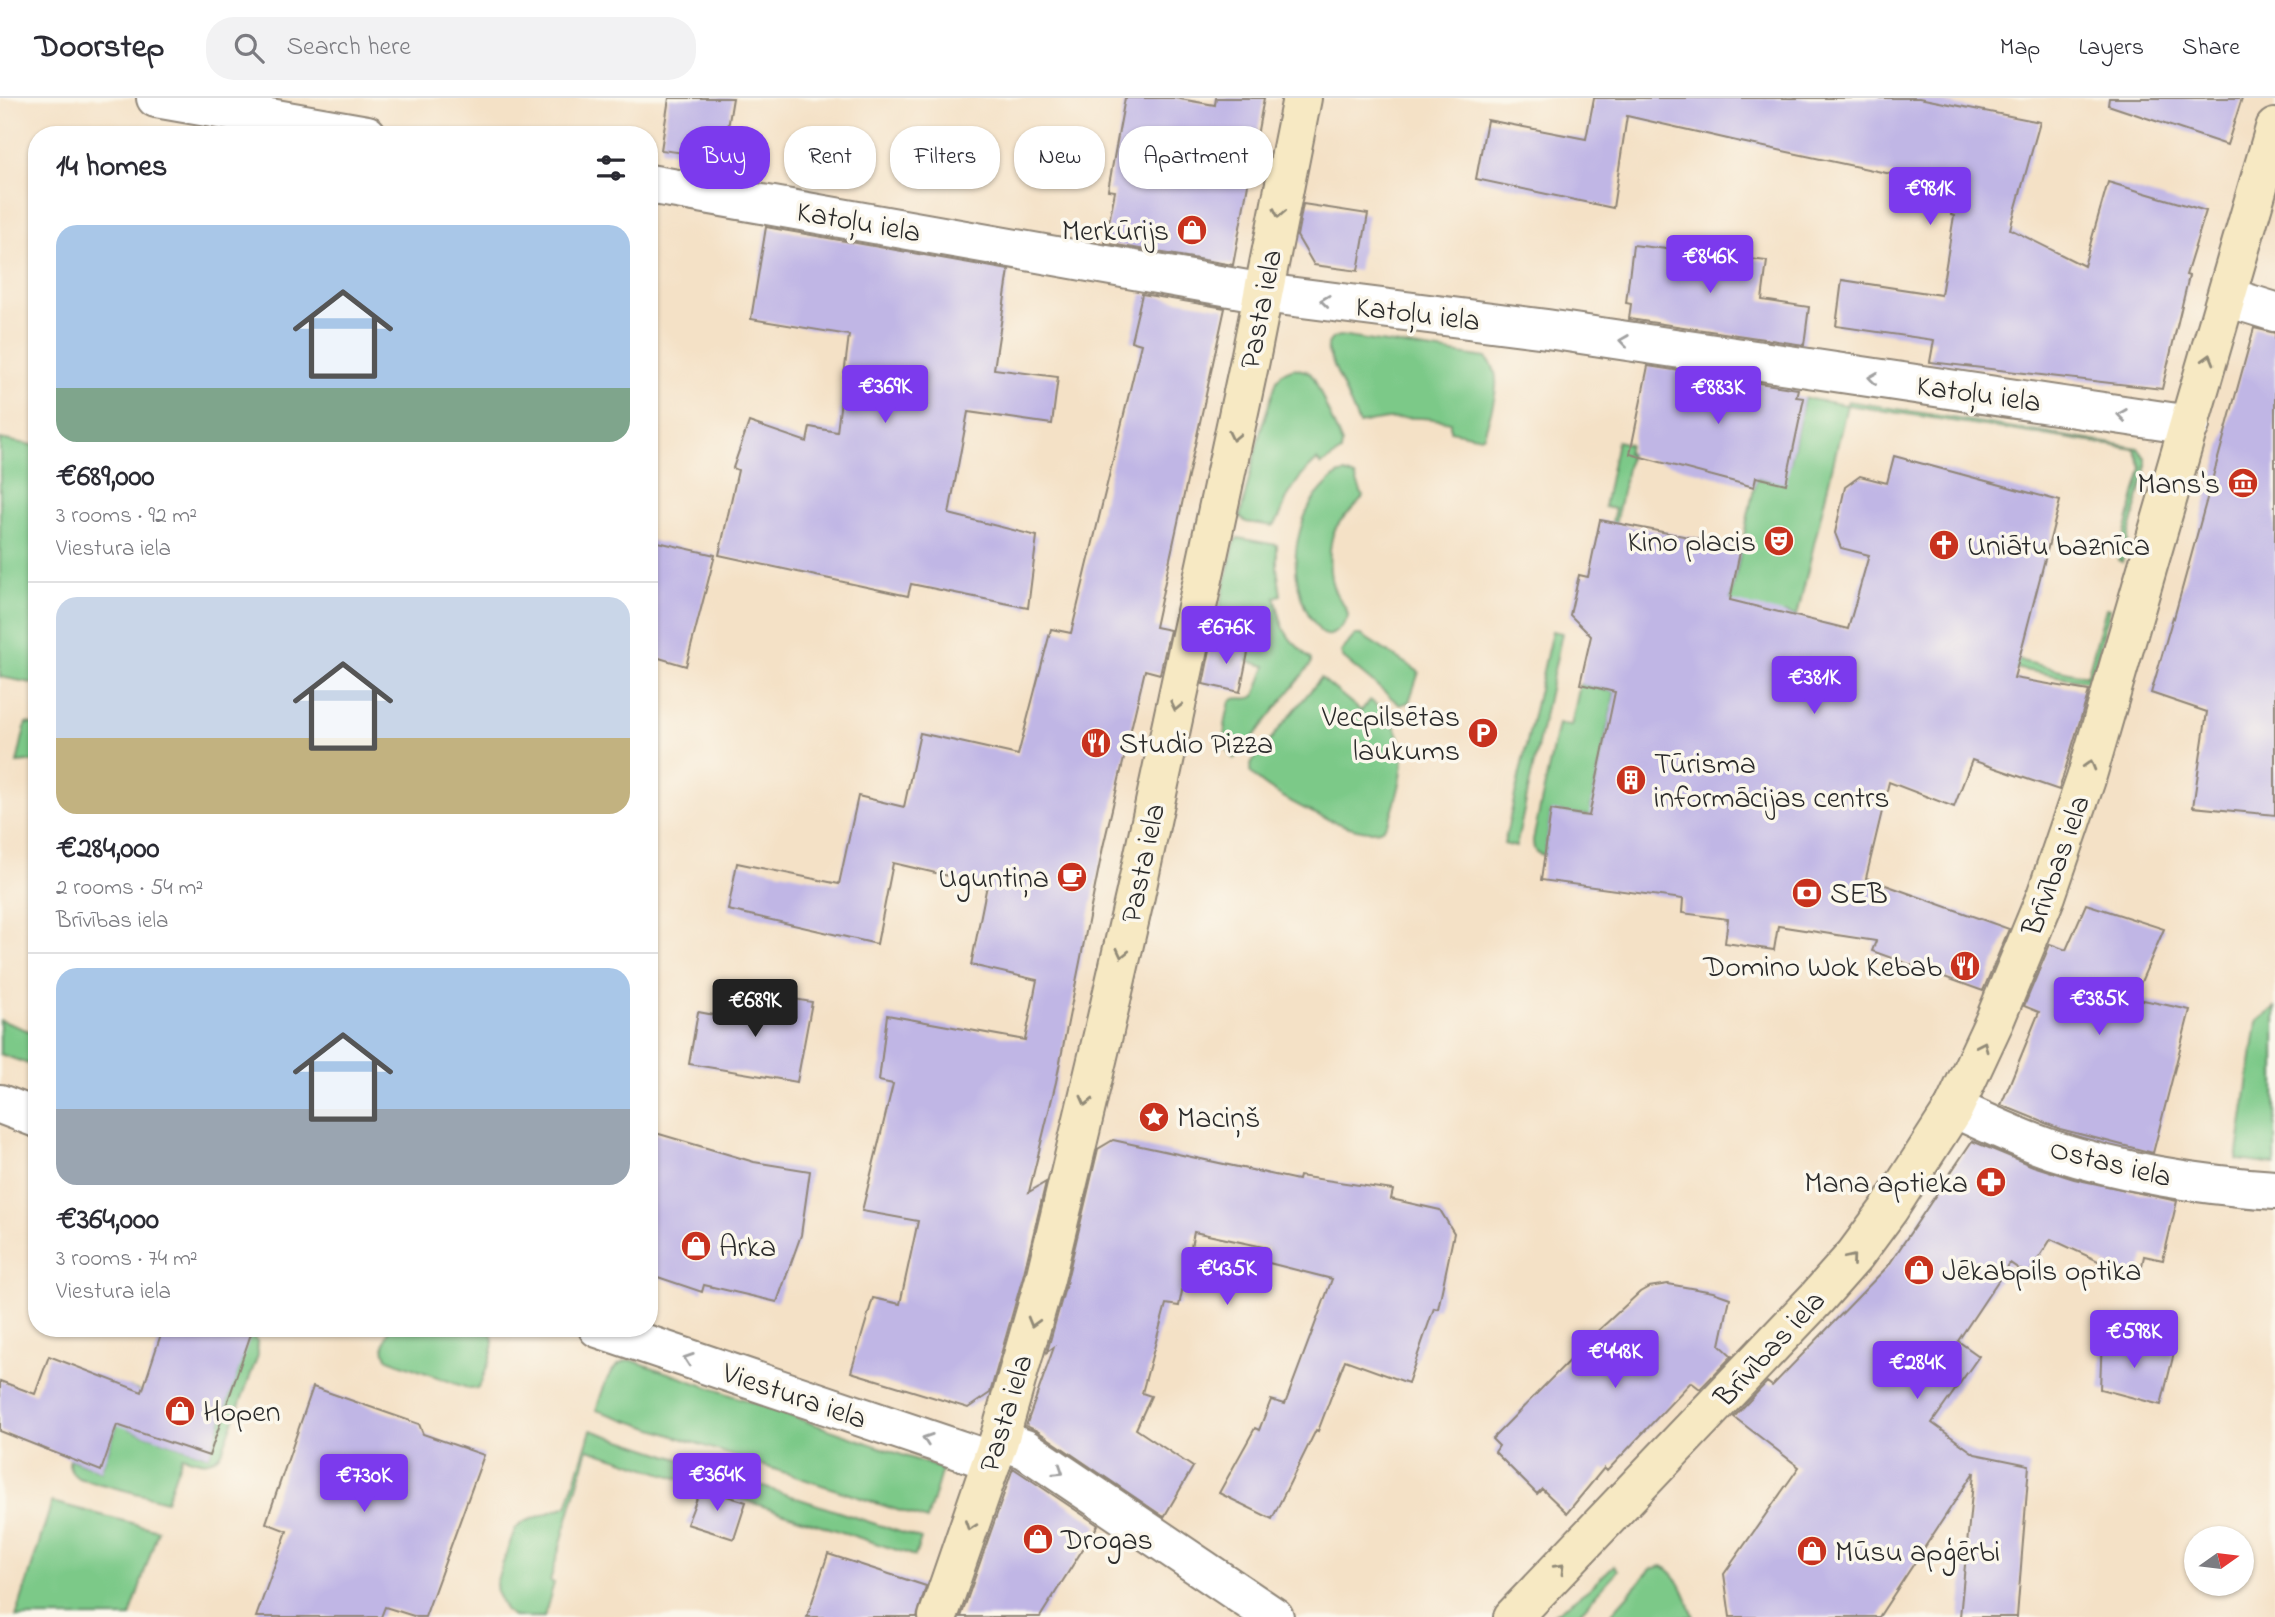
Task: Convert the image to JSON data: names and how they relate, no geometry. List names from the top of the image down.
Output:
{
  "streets": {
    "main road": ["Pasta iela", "Brīvības iela"],
    "street": ["Katoļu iela", "Ostas iela", "Viestura iela"]
  },
  "crossings": [
    ["Katoļu iela", "Pasta iela"],
    ["Katoļu iela", "Brīvības iela"],
    ["Pasta iela", "Viestura iela"],
    ["Brīvības iela", "Ostas iela"]
  ],
  "one_way": ["Katoļu iela", "Pasta iela", "Brīvības iela"],
  "places": {
    "shop": [
      "Merkūrijs",
      "Arka",
      "Jēkabpils optika",
      "Hopen",
      "Drogas",
      "Mūsu apģērbi"
    ],
    "museum": ["Mans's"],
    "theatre": ["Kino placis"],
    "church": ["Uniātu baznīca"],
    "parking": ["Vecpilsētas laukums"],
    "restaurant": ["Studio Pizza", "Domino Wok Kebab"],
    "building": ["Tūrisma informācijas centrs"],
    "cafe": ["Uguntiņa"],
    "bank": ["SEB"],
    "place": ["Maciņš"],
    "pharmacy": ["Mana aptieka"]
  },
  "north": "right",
  "page": {
    "header": "Doorstep",
    "search": "Search here",
    "nav": ["Map", "Layers", "Share"],
    "chip": [
      "Buy",
      "Rent",
      "Filters",
      "New",
      "Apartment"
    ],
    "heading": "14 homes",
    "price": [
      "€981K",
      "€846K",
      "€369K",
      "€883K",
      "€676K",
      "€381K",
      "€385K",
      "€689K",
      "€435K",
      "€598K",
      "€448K",
      "€284K",
      "€364K",
      "€730K"
    ],
    "list": [
      {
        "name": "€689,000",
        "note": "3 rooms · 92 m² · Viestura iela"
      },
      {
        "name": "€284,000",
        "note": "2 rooms · 54 m² · Brīvības iela"
      },
      {
        "name": "€364,000",
        "note": "3 rooms · 74 m² · Viestura iela"
      }
    ]
  }
}
